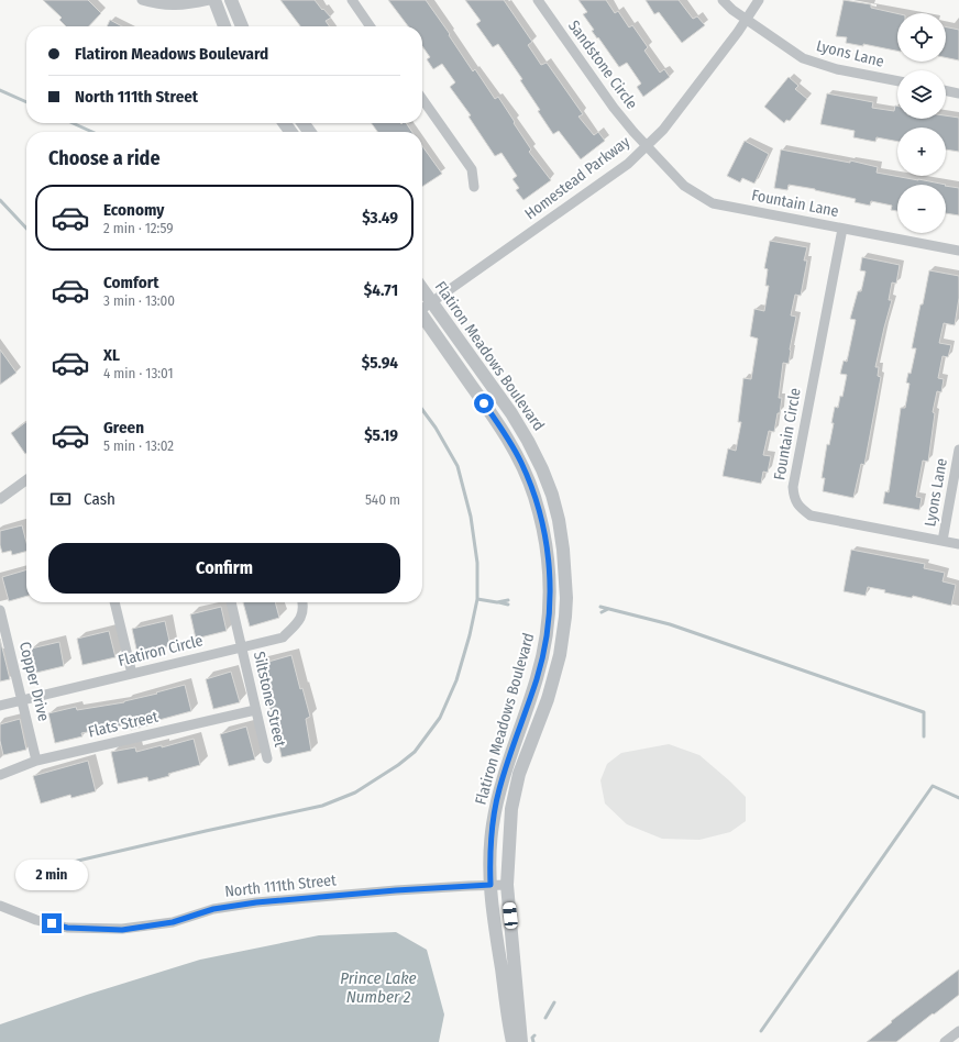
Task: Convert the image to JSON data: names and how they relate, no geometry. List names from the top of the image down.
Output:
{
  "streets": {
    "street": [
      "Lyons Lane",
      "Sandstone Circle",
      "Homestead Parkway",
      "Fountain Lane",
      "Flatiron Meadows Boulevard",
      "Fountain Circle",
      "Flatiron Circle",
      "Copper Drive",
      "Siltstone Street",
      "Flats Street",
      "North 111th Street"
    ]
  },
  "crossings": [
    ["Lyons Lane", "Homestead Parkway"],
    ["Lyons Lane", "Fountain Circle"],
    ["Sandstone Circle", "Homestead Parkway"],
    ["Sandstone Circle", "Fountain Lane"],
    ["Homestead Parkway", "Fountain Lane"],
    ["Homestead Parkway", "Flatiron Meadows Boulevard"],
    ["Fountain Lane", "Fountain Circle"],
    ["Flatiron Meadows Boulevard", "North 111th Street"],
    ["Flatiron Circle", "Copper Drive"],
    ["Flatiron Circle", "Siltstone Street"],
    ["Copper Drive", "Flats Street"],
    ["Siltstone Street", "Flats Street"]
  ],
  "water": ["Prince Lake Number 2"],
  "page": {
    "map_buttons": ["+", "−"],
    "banner": ["Flatiron Meadows Boulevard", "North 111th Street"],
    "heading": "Choose a ride",
    "list": [
      {
        "name": "Economy",
        "note": "2 min · 12:59",
        "value": "$3.49"
      },
      {
        "name": "Comfort",
        "note": "3 min · 13:00",
        "value": "$4.71"
      },
      {
        "name": "XL",
        "note": "4 min · 13:01",
        "value": "$5.94"
      },
      {
        "name": "Green",
        "note": "5 min · 13:02",
        "value": "$5.19"
      }
    ],
    "pay": ["Cash", "540 m"],
    "buttons": "Confirm",
    "bubble": "2 min"
  }
}
